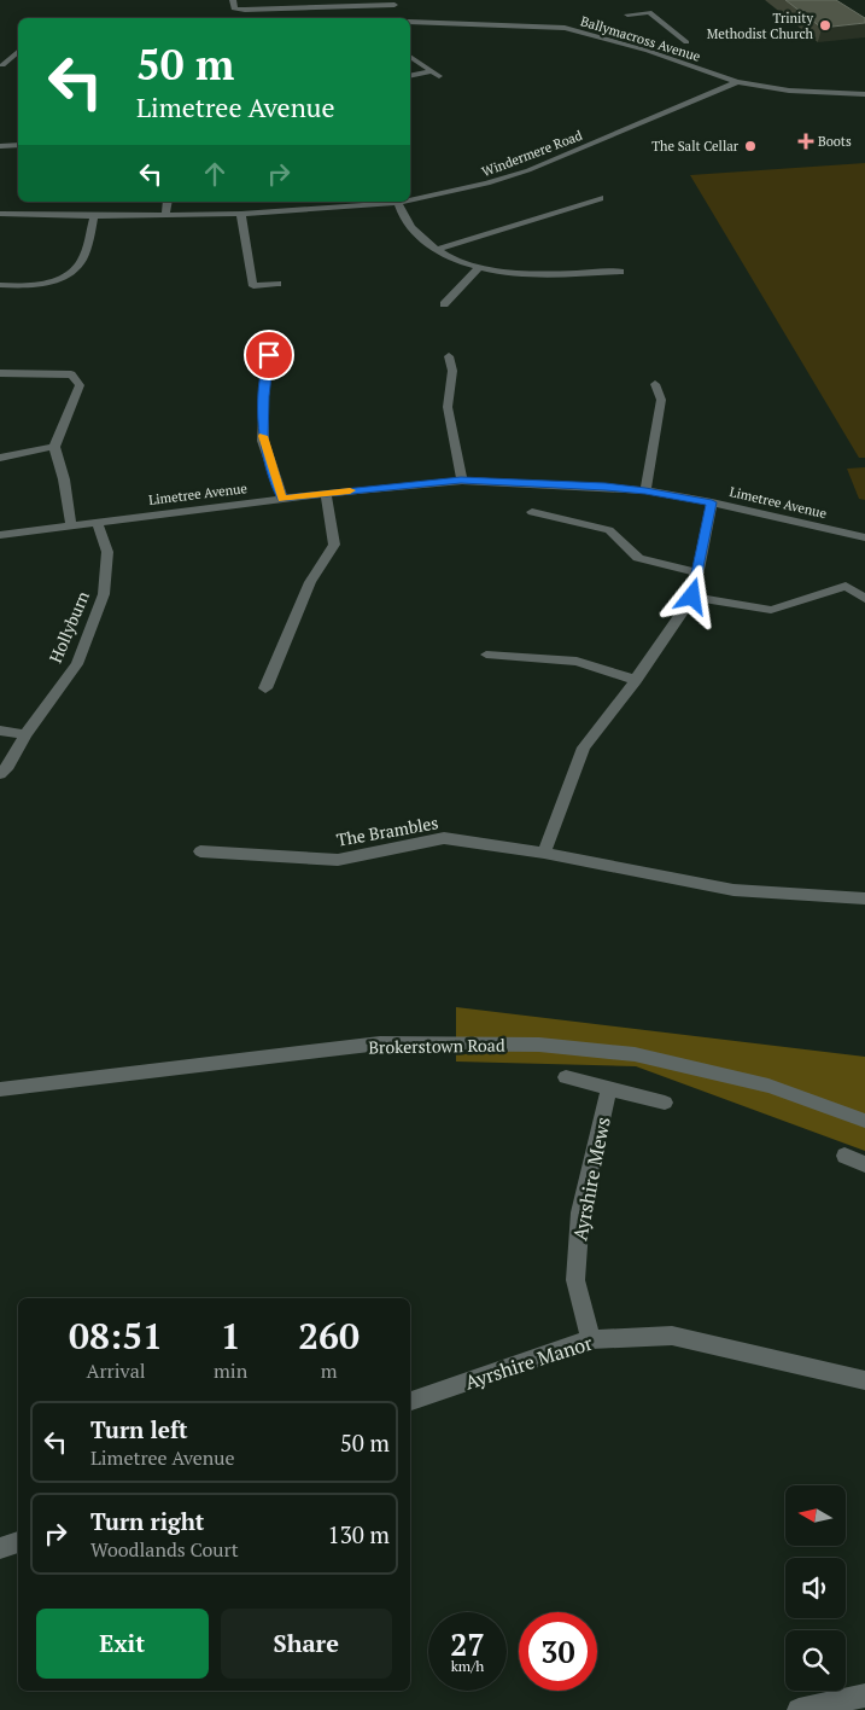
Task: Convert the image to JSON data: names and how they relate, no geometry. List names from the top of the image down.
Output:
{
  "streets": {
    "street": [
      "Ballymacross Avenue",
      "Windermere Road",
      "Limetree Avenue",
      "Hollyburn",
      "The Brambles",
      "Brokerstown Road",
      "Ayrshire Mews",
      "Ayrshire Manor"
    ]
  },
  "crossings": [
    ["Ballymacross Avenue", "Windermere Road"],
    ["Limetree Avenue", "Hollyburn"],
    ["Ayrshire Mews", "Ayrshire Manor"]
  ],
  "places": {
    "other": ["Trinity Methodist Church", "The Salt Cellar"],
    "health": ["Boots"]
  },
  "north": "left",
  "page": {
    "turn": ["50 m", "Limetree Avenue"],
    "eta": [
      "08:51",
      "Arrival",
      "1",
      "min",
      "260",
      "m"
    ],
    "list": [
      {
        "name": "Turn left",
        "note": "Limetree Avenue",
        "value": "50 m"
      },
      {
        "name": "Turn right",
        "note": "Woodlands Court",
        "value": "130 m"
      }
    ],
    "buttons": ["Exit", "Share"],
    "speed": "27 km/h",
    "limit": "30"
  }
}
